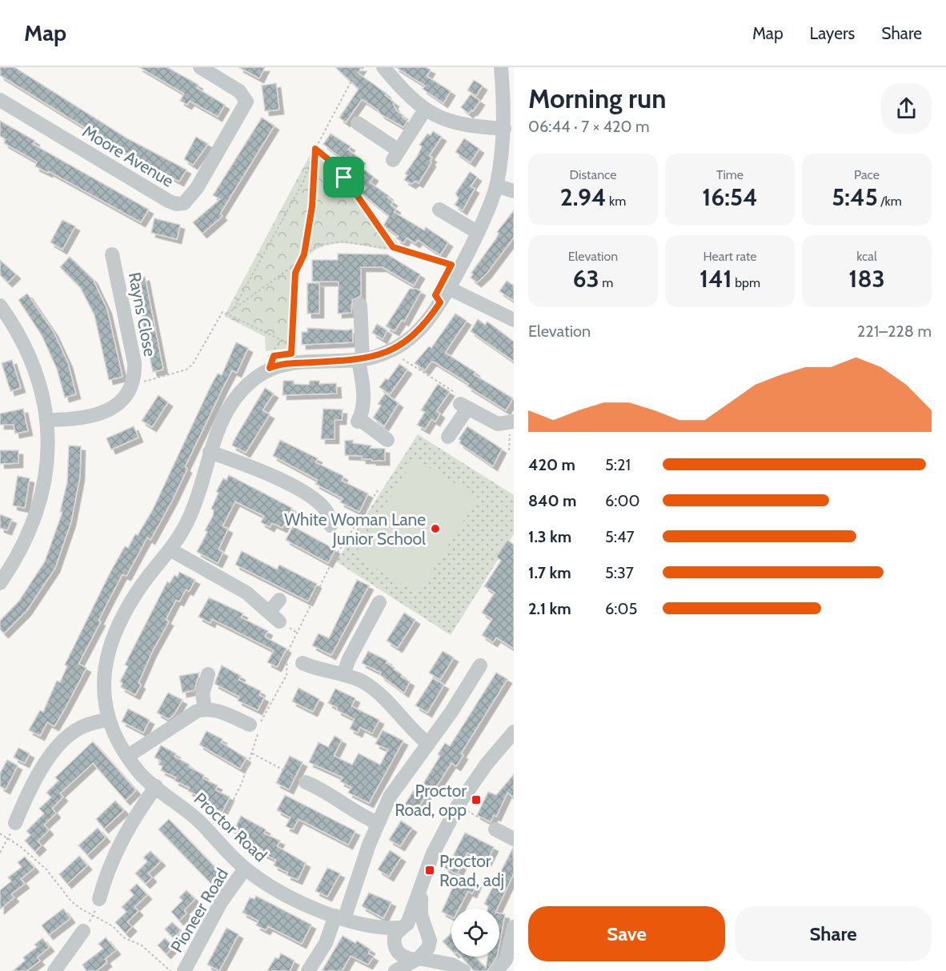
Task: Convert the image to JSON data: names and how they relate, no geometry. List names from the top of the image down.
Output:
{
  "streets": {
    "street": [
      "Moore Avenue",
      "Rayns Close",
      "Proctor Road",
      "Pioneer Road"
    ]
  },
  "crossings": [
    ["Proctor Road", "Pioneer Road"]
  ],
  "places": {
    "other": ["White Woman Lane Junior School"],
    "transit": ["Proctor Road, opp", "Proctor Road, adj"]
  },
  "page": {
    "header": "Map",
    "nav": ["Map", "Layers", "Share"],
    "heading": ["Morning run", "06:44 · 7 × 420 m"],
    "stats": [
      ["Distance", "2.94 km"],
      ["Time", "16:54"],
      ["Pace", "5:45 /km"],
      ["Elevation", "63 m"],
      ["Heart rate", "141 bpm"],
      ["kcal", "183"]
    ],
    "chart": ["Elevation", "221–228 m"],
    "list": [
      {
        "name": "420 m",
        "note": "5:21"
      },
      {
        "name": "840 m",
        "note": "6:00"
      },
      {
        "name": "1.3 km",
        "note": "5:47"
      },
      {
        "name": "1.7 km",
        "note": "5:37"
      },
      {
        "name": "2.1 km",
        "note": "6:05"
      }
    ],
    "buttons": ["Save", "Share"]
  }
}
